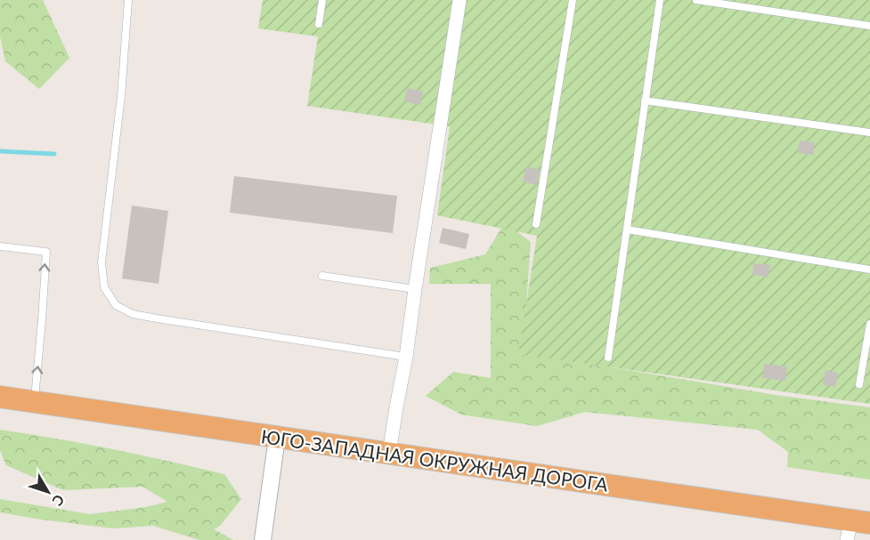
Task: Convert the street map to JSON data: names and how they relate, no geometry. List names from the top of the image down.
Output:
{
  "streets": {
    "highway": ["ЮГО-ЗАПАДНАЯ ОКРУЖНАЯ ДОРОГА"]
  },
  "north": "bottom right"
}
